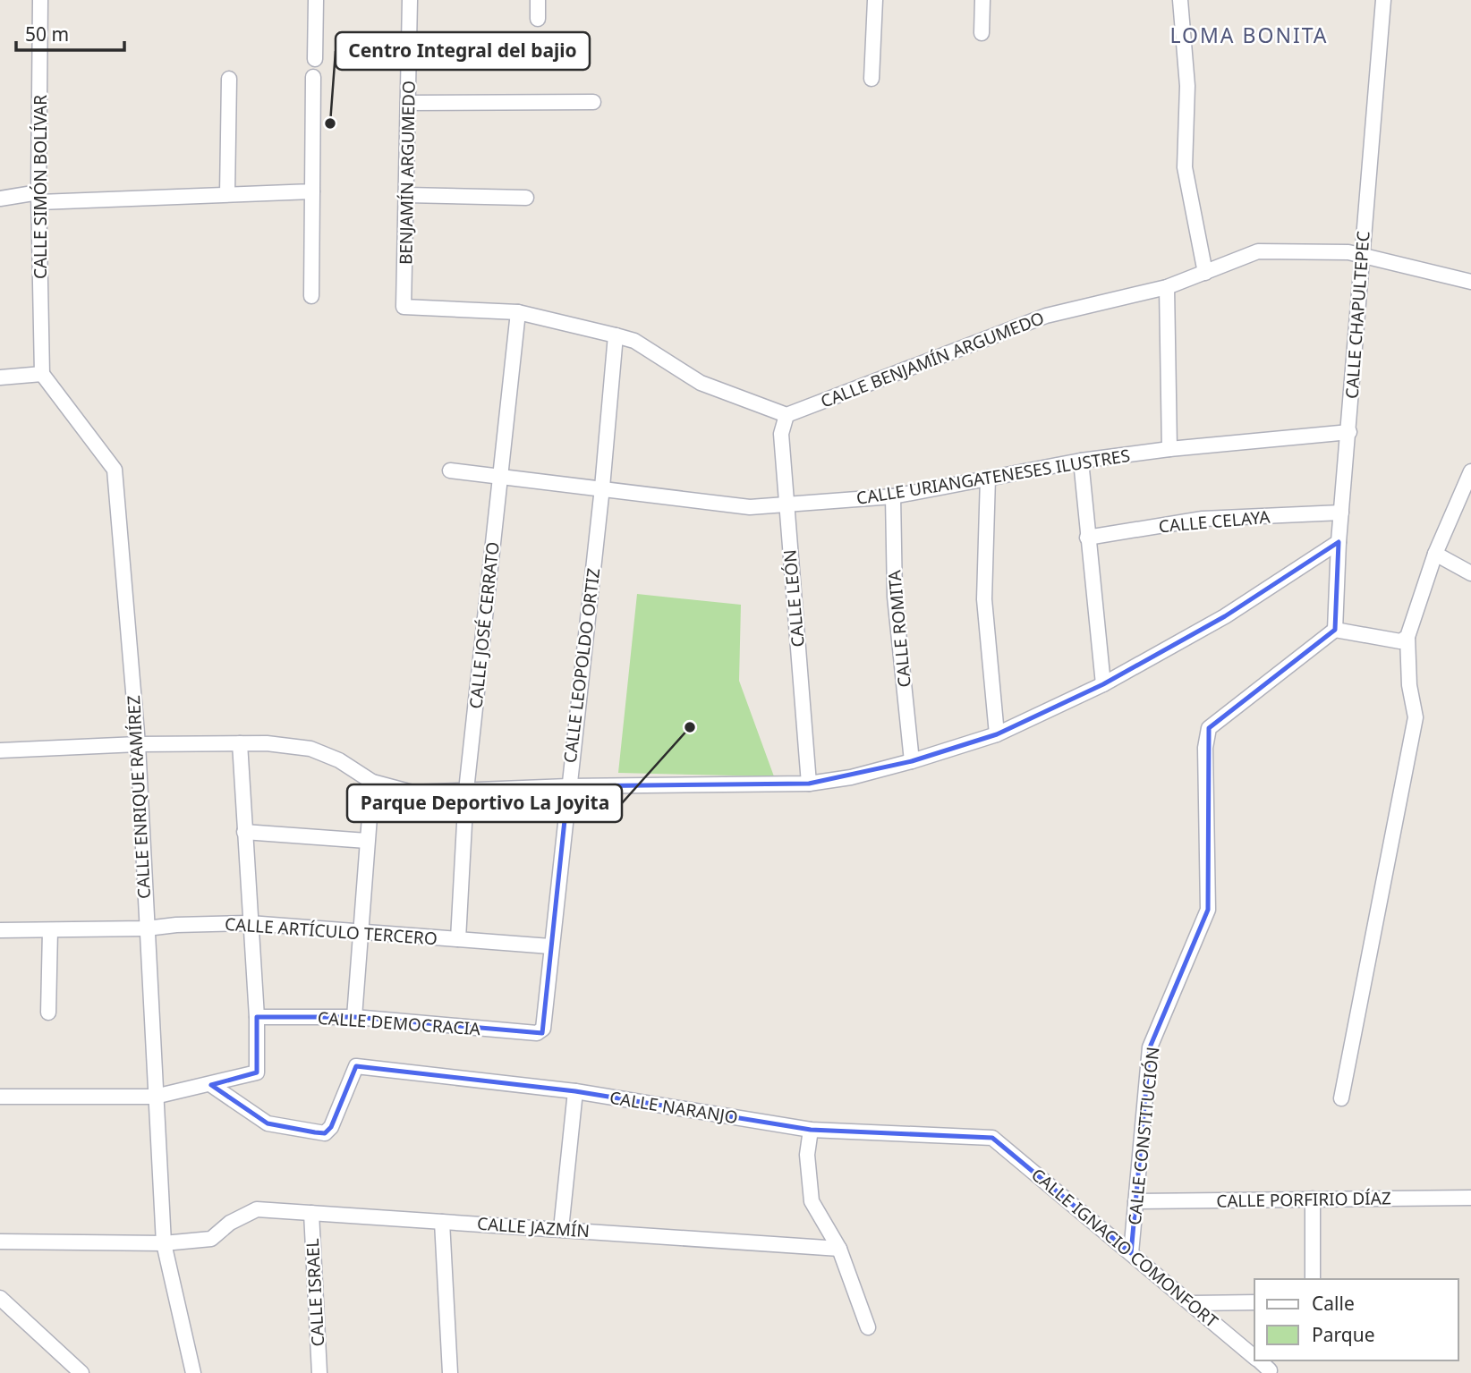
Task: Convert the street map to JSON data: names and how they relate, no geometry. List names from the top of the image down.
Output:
{
  "streets": {
    "street": [
      "BENJAMÍN ARGUMEDO",
      "CALLE SIMÓN BOLÍVAR",
      "CALLE CHAPULTEPEC",
      "CALLE BENJAMÍN ARGUMEDO",
      "CALLE URIANGATENESES ILUSTRES",
      "CALLE CELAYA",
      "CALLE LEÓN",
      "CALLE JOSÉ CERRATO",
      "CALLE ROMITA",
      "CALLE LEOPOLDO ORTIZ",
      "CALLE ENRIQUE RAMÍREZ",
      "CALLE ARTÍCULO TERCERO",
      "CALLE DEMOCRACIA",
      "CALLE NARANJO",
      "CALLE CONSTITUCIÓN",
      "CALLE PORFIRIO DÍAZ",
      "CALLE JAZMÍN",
      "CALLE IGNACIO COMONFORT",
      "CALLE ISRAEL"
    ]
  },
  "crossings": [
    ["BENJAMÍN ARGUMEDO", "CALLE JOSÉ CERRATO"],
    ["CALLE SIMÓN BOLÍVAR", "CALLE ENRIQUE RAMÍREZ"],
    ["CALLE CHAPULTEPEC", "CALLE BENJAMÍN ARGUMEDO"],
    ["CALLE CHAPULTEPEC", "CALLE URIANGATENESES ILUSTRES"],
    ["CALLE CHAPULTEPEC", "CALLE CELAYA"],
    ["CALLE CHAPULTEPEC", "CALLE CONSTITUCIÓN"],
    ["CALLE BENJAMÍN ARGUMEDO", "CALLE LEÓN"],
    ["CALLE URIANGATENESES ILUSTRES", "CALLE LEÓN"],
    ["CALLE URIANGATENESES ILUSTRES", "CALLE JOSÉ CERRATO"],
    ["CALLE URIANGATENESES ILUSTRES", "CALLE ROMITA"],
    ["CALLE URIANGATENESES ILUSTRES", "CALLE LEOPOLDO ORTIZ"],
    ["CALLE JOSÉ CERRATO", "CALLE ARTÍCULO TERCERO"],
    ["CALLE LEOPOLDO ORTIZ", "CALLE ARTÍCULO TERCERO"],
    ["CALLE LEOPOLDO ORTIZ", "CALLE DEMOCRACIA"],
    ["CALLE ENRIQUE RAMÍREZ", "CALLE ARTÍCULO TERCERO"],
    ["CALLE ENRIQUE RAMÍREZ", "CALLE JAZMÍN"],
    ["CALLE NARANJO", "CALLE IGNACIO COMONFORT"],
    ["CALLE CONSTITUCIÓN", "CALLE PORFIRIO DÍAZ"],
    ["CALLE CONSTITUCIÓN", "CALLE IGNACIO COMONFORT"],
    ["CALLE JAZMÍN", "CALLE ISRAEL"]
  ],
  "districts": ["LOMA BONITA"],
  "places": ["Centro Integral del bajio", "Parque Deportivo La Joyita"],
  "legend": ["Calle", "Parque"],
  "scale_bar": "50 m"
}
